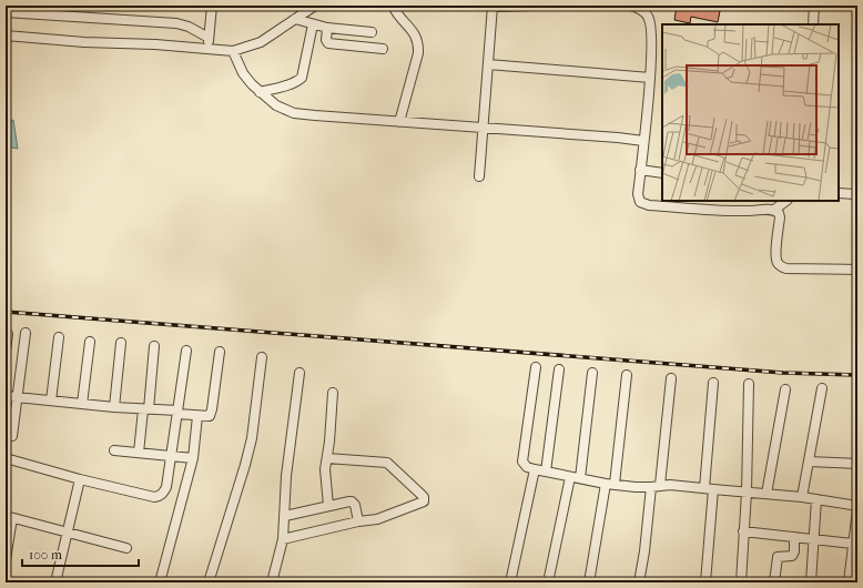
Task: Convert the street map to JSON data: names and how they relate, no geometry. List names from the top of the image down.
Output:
{
  "scale_bar": "100 m"
}
